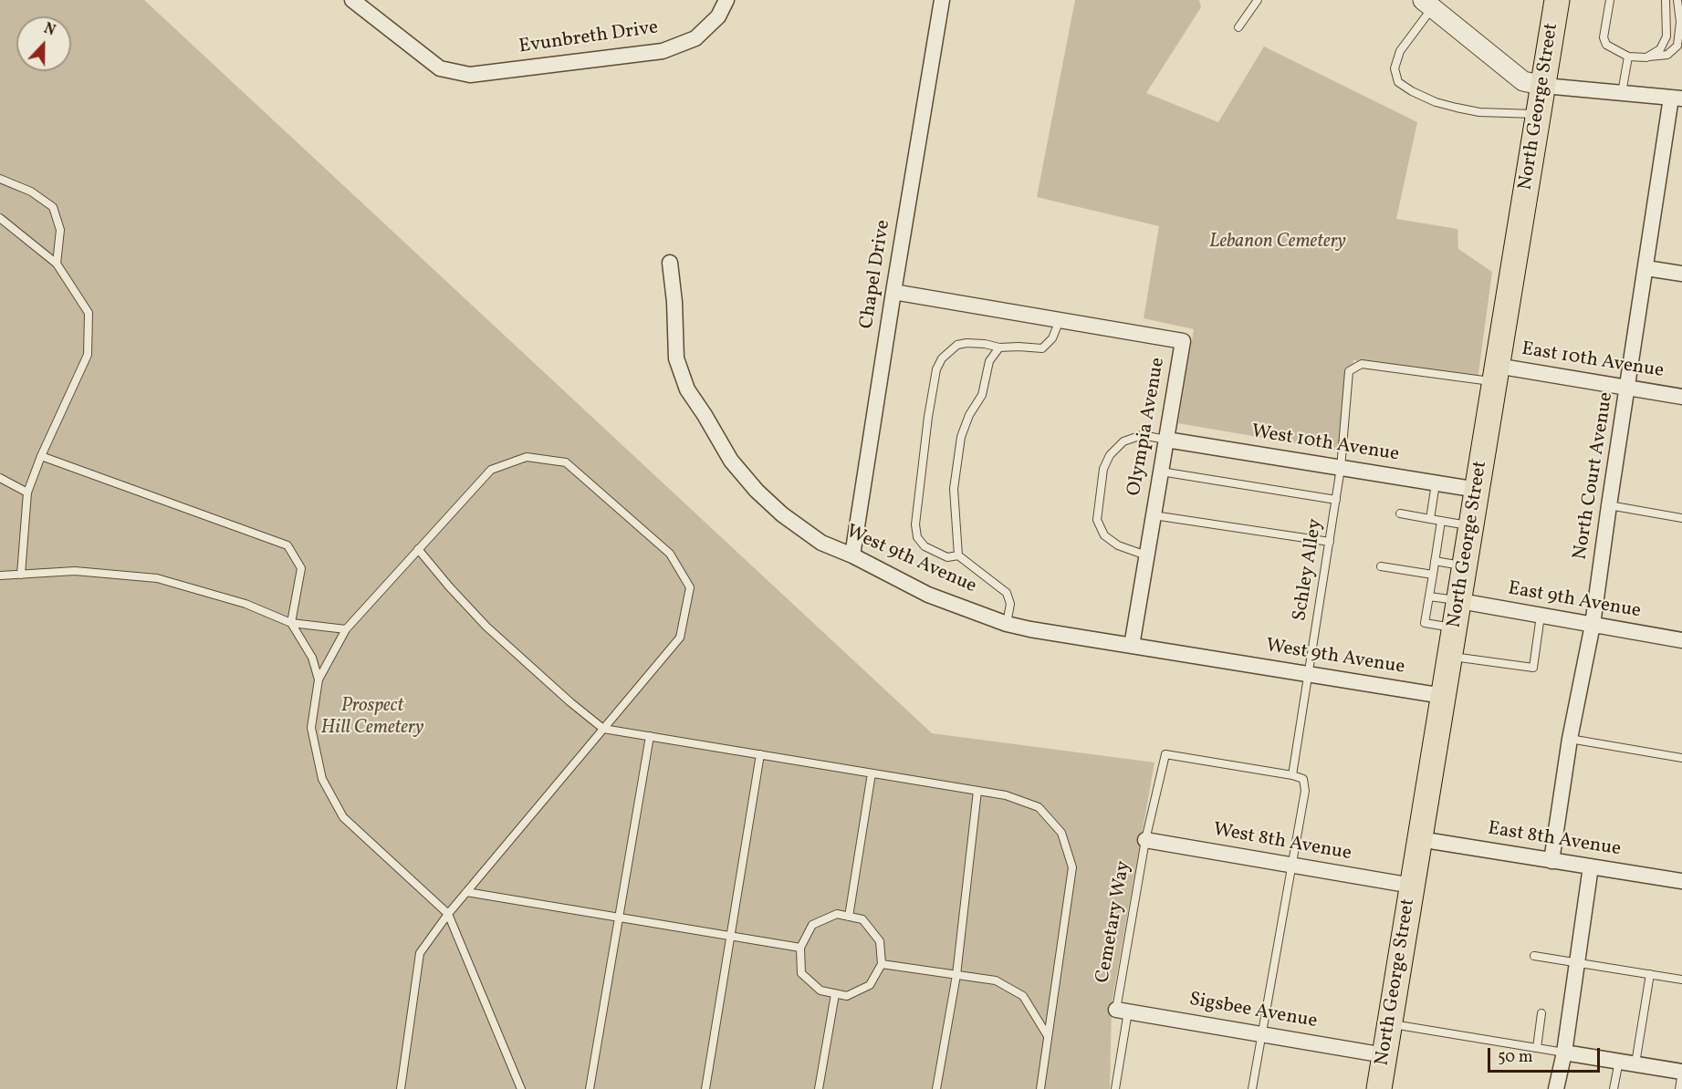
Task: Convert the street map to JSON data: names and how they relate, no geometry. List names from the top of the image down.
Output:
{
  "streets": {
    "main road": ["North George Street"],
    "street": [
      "Evunbreth Drive",
      "Chapel Drive",
      "East 10th Avenue",
      "Olympia Avenue",
      "West 10th Avenue",
      "North Court Avenue",
      "West 9th Avenue",
      "East 9th Avenue",
      "East 8th Avenue",
      "West 8th Avenue",
      "Sigsbee Avenue"
    ],
    "lane": ["Schley Alley", "Cemetary Way"]
  },
  "crossings": [
    ["North George Street", "East 10th Avenue"],
    ["North George Street", "West 10th Avenue"],
    ["North George Street", "West 9th Avenue"],
    ["North George Street", "Schley Alley"],
    ["North George Street", "East 9th Avenue"],
    ["North George Street", "East 8th Avenue"],
    ["North George Street", "West 8th Avenue"],
    ["North George Street", "Sigsbee Avenue"],
    ["Chapel Drive", "Olympia Avenue"],
    ["Chapel Drive", "West 9th Avenue"],
    ["East 10th Avenue", "North Court Avenue"],
    ["East 10th Avenue", "Schley Alley"],
    ["Olympia Avenue", "West 10th Avenue"],
    ["Olympia Avenue", "West 9th Avenue"],
    ["West 10th Avenue", "Schley Alley"],
    ["North Court Avenue", "East 9th Avenue"],
    ["North Court Avenue", "East 8th Avenue"],
    ["West 9th Avenue", "Schley Alley"],
    ["Schley Alley", "Cemetary Way"],
    ["West 8th Avenue", "Cemetary Way"],
    ["Cemetary Way", "Sigsbee Avenue"]
  ],
  "parks": ["Lebanon Cemetery", "Prospect Hill Cemetery"],
  "scale_bar": "50 m",
  "north": "top"
}
